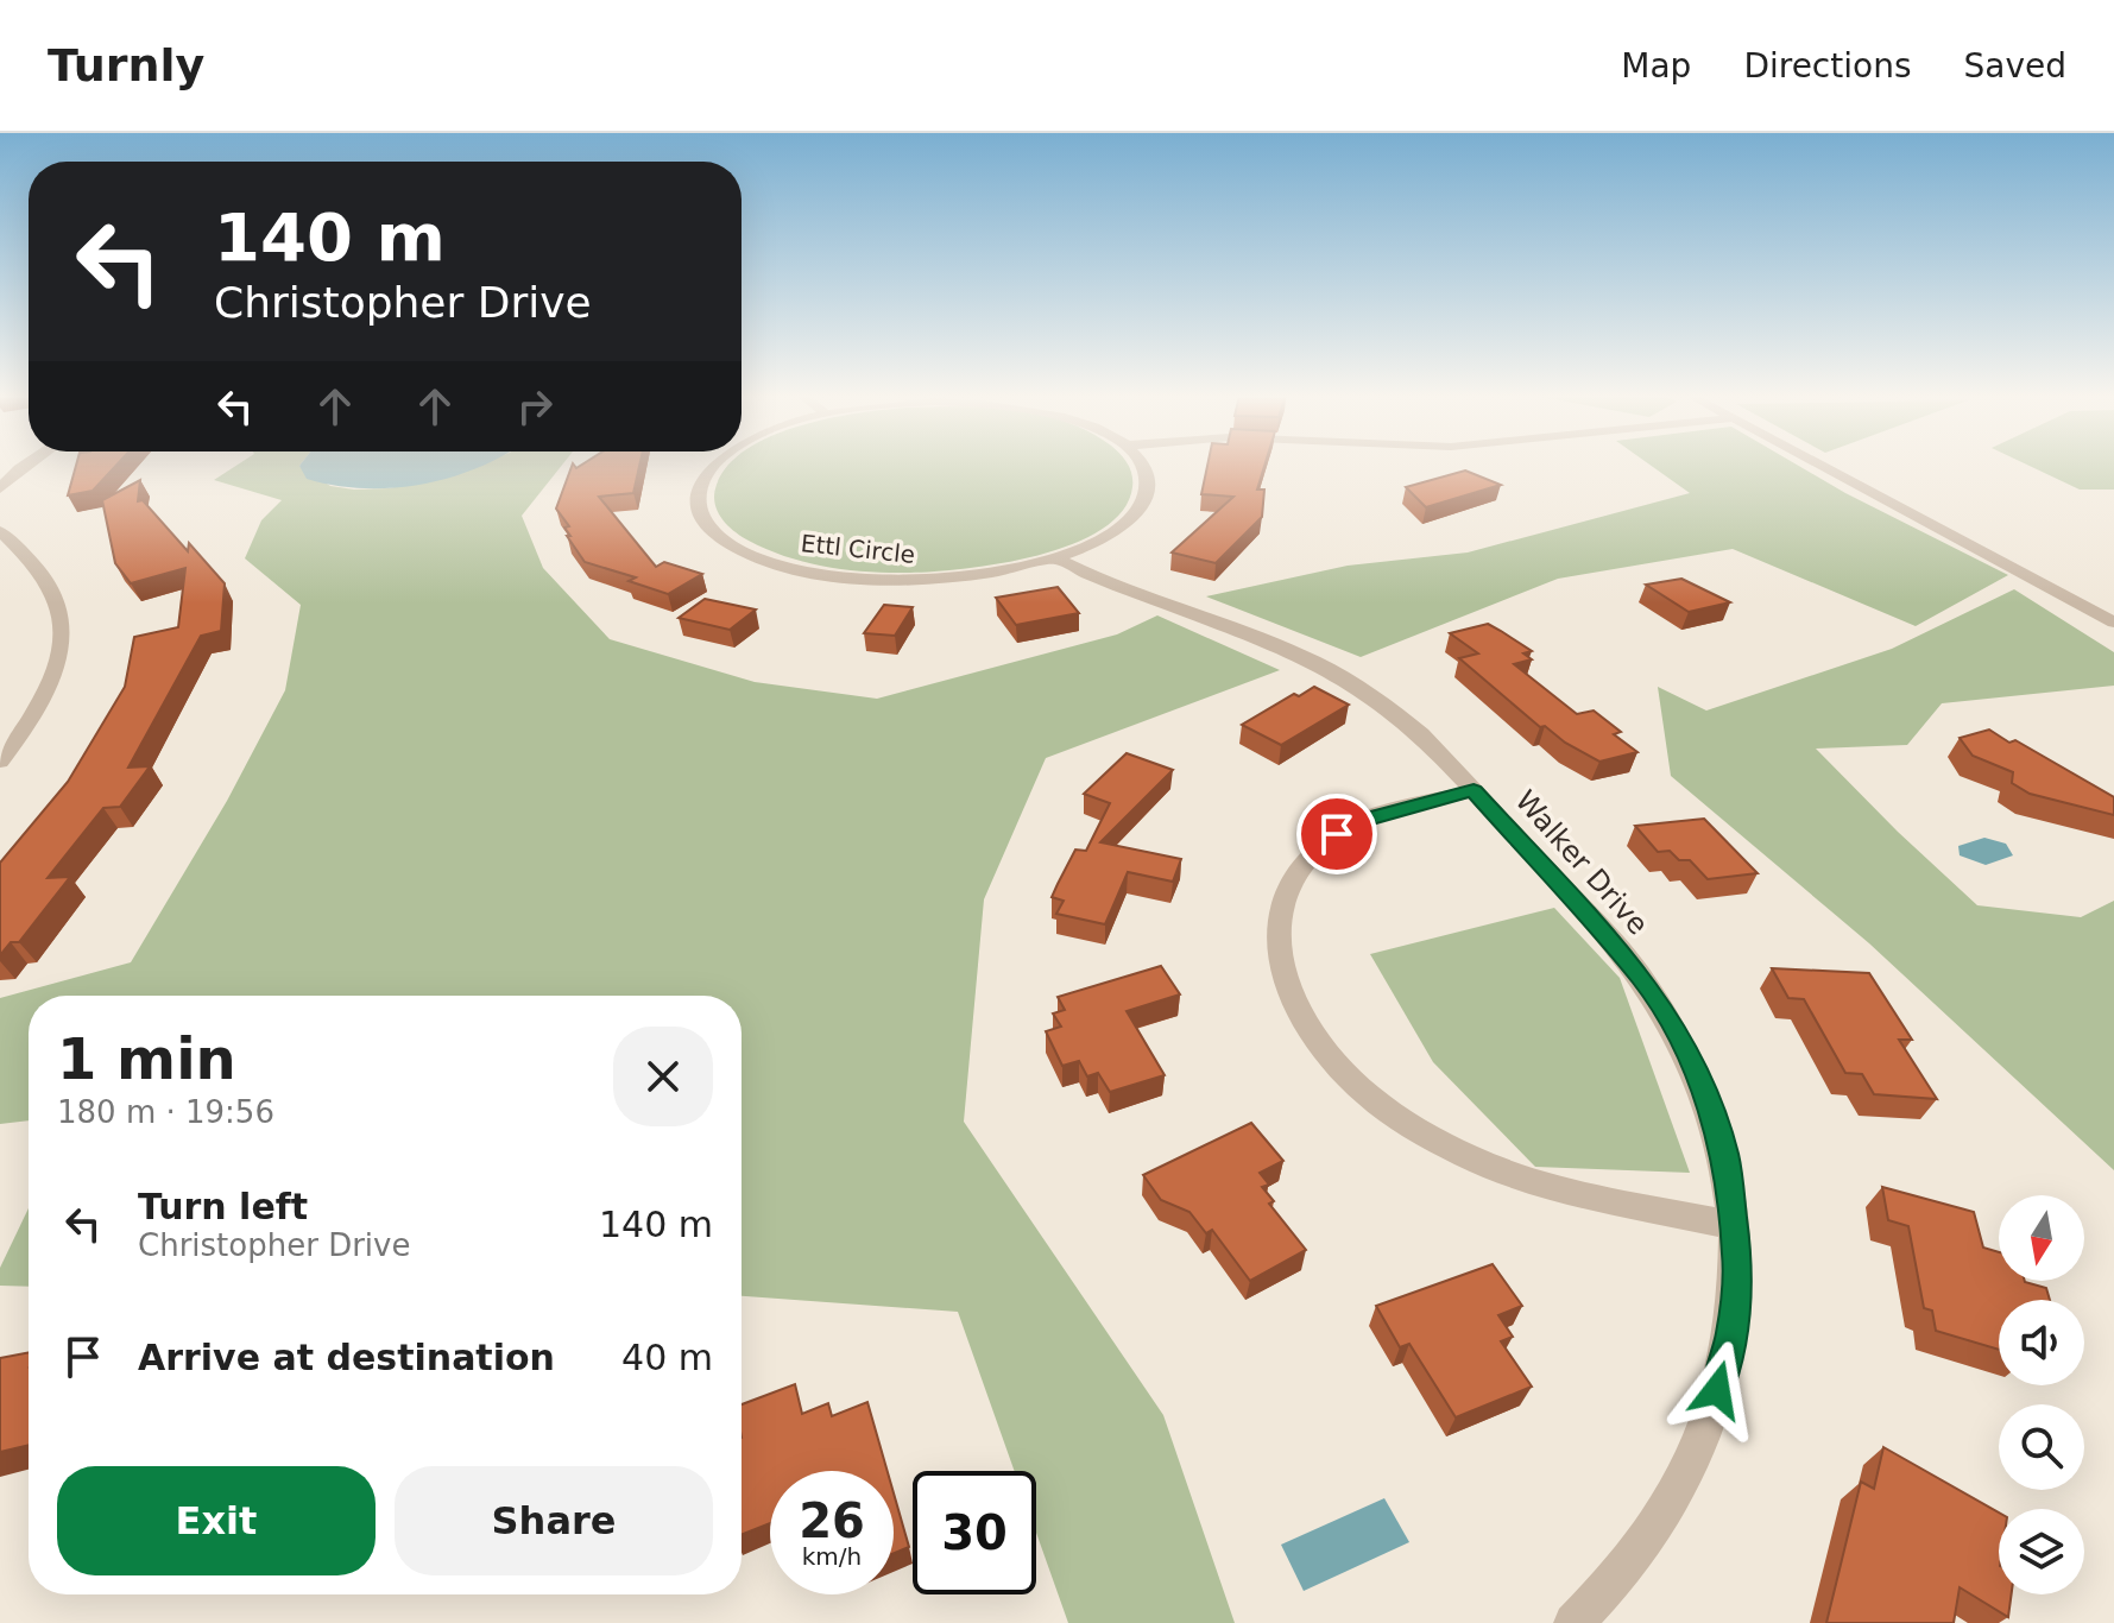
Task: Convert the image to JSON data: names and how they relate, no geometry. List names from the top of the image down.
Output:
{
  "streets": {
    "street": ["Ettl Circle", "Walker Drive"]
  },
  "crossings": [
    ["Ettl Circle", "Walker Drive"]
  ],
  "north": "bottom",
  "page": {
    "header": "Turnly",
    "nav": ["Map", "Directions", "Saved"],
    "turn": ["140 m", "Christopher Drive"],
    "heading": ["1 min", "180 m · 19:56"],
    "list": [
      {
        "name": "Turn left",
        "note": "Christopher Drive",
        "value": "140 m"
      },
      {
        "name": "Arrive at destination",
        "value": "40 m"
      }
    ],
    "buttons": ["Exit", "Share"],
    "speed": "26 km/h",
    "limit": "30"
  }
}
